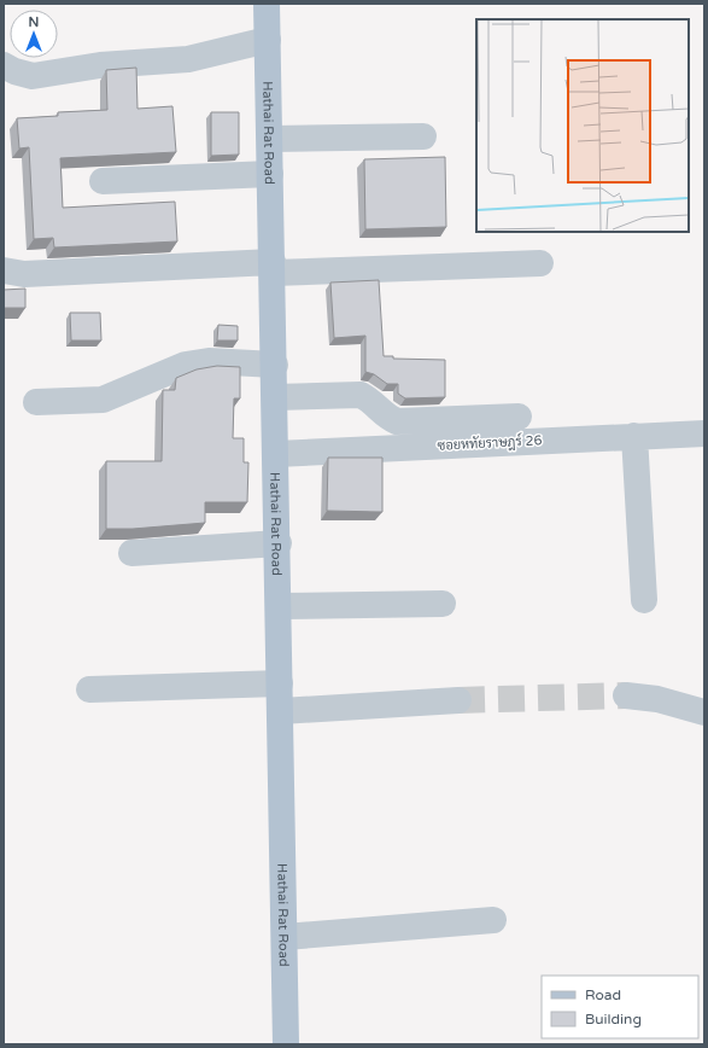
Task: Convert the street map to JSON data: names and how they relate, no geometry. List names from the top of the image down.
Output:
{
  "streets": {
    "main road": ["Hathai Rat Road"],
    "street": ["ซอยหทัยราษฎร์ 26"]
  },
  "crossings": [
    ["Hathai Rat Road", "ซอยหทัยราษฎร์ 26"]
  ],
  "legend": ["Road", "Building"],
  "north": "top"
}
